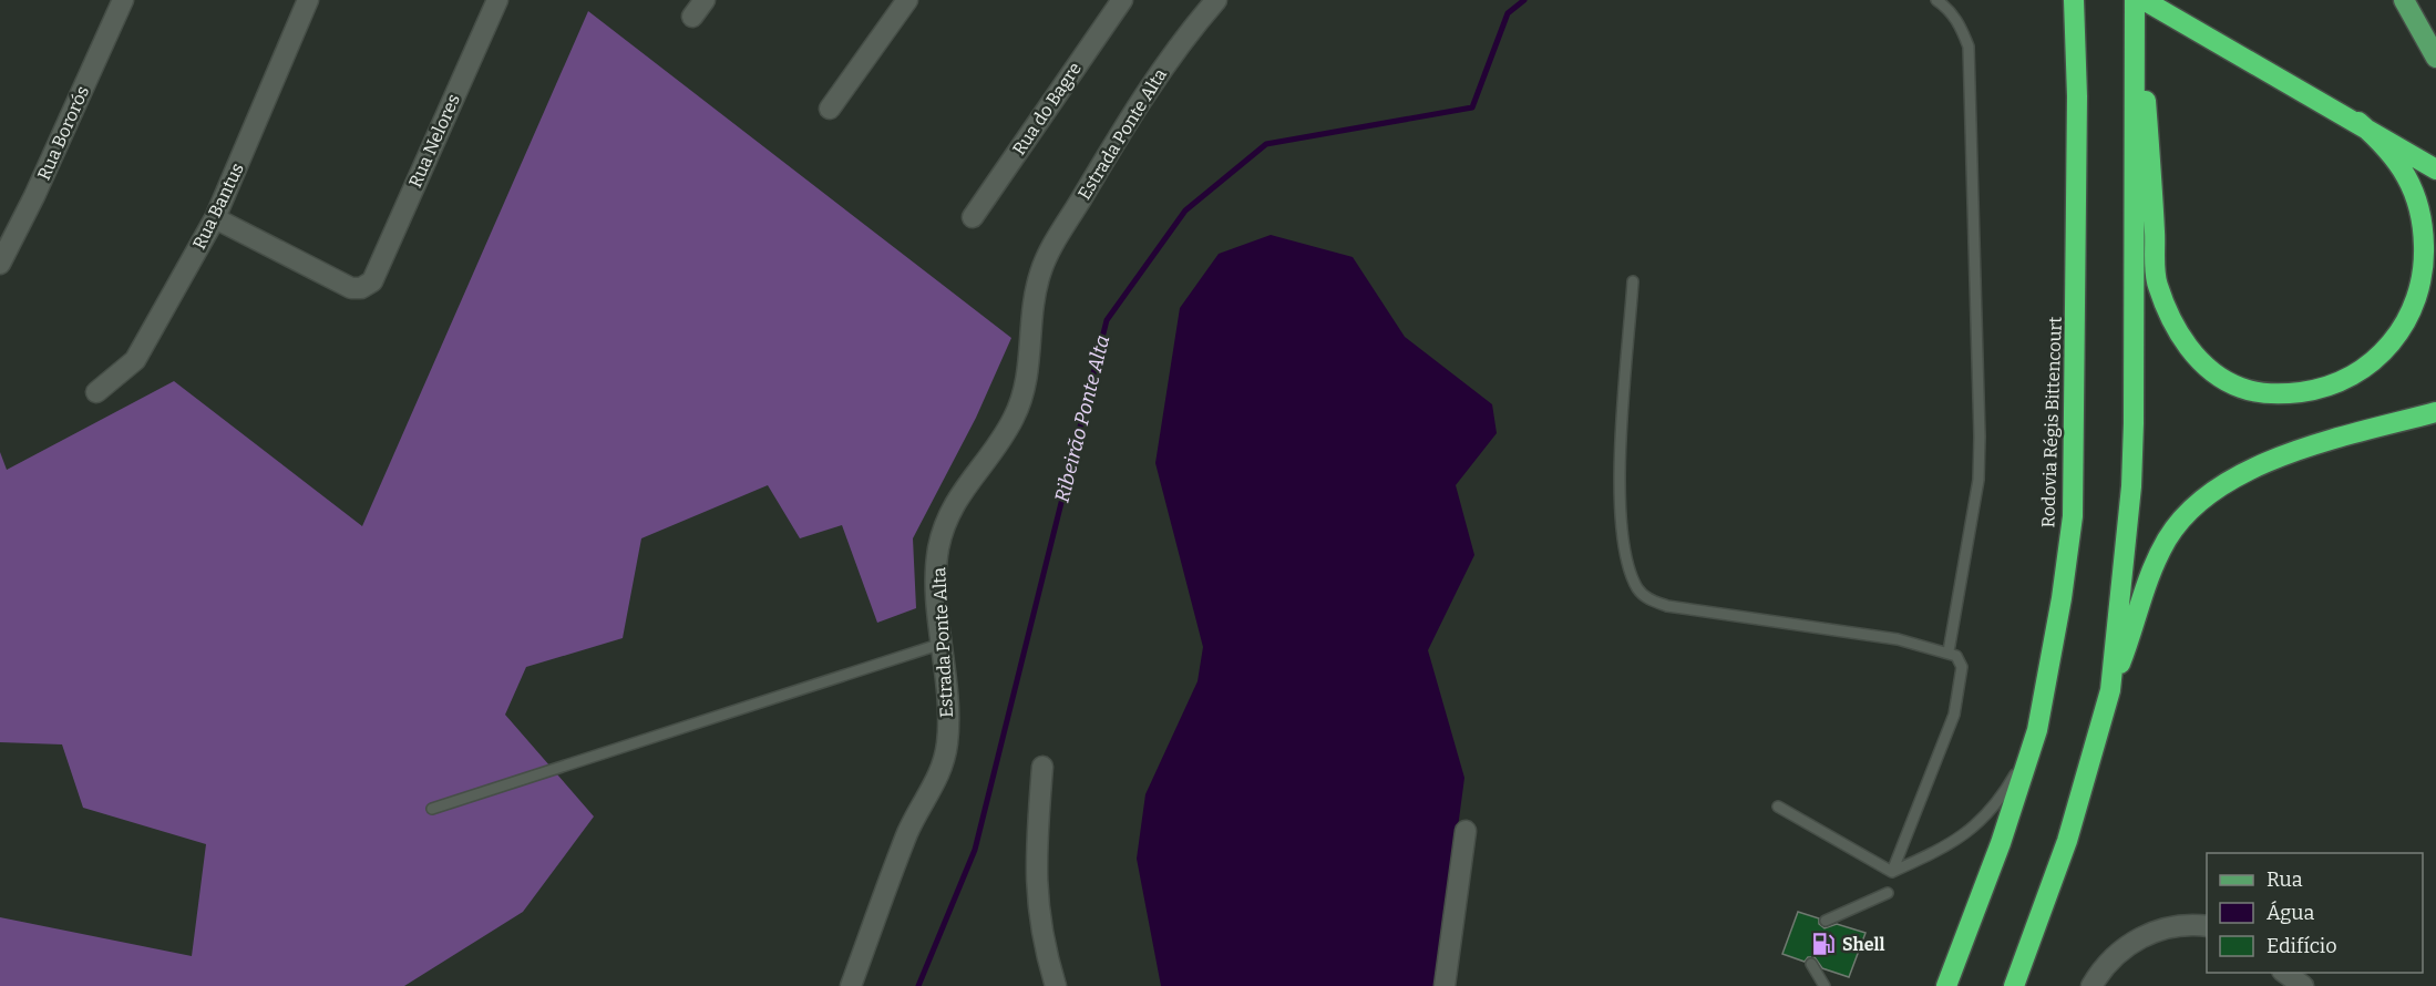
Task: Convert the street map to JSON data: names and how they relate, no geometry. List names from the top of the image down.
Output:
{
  "streets": {
    "highway": ["Rodovia Régis Bittencourt"],
    "street": [
      "Rua do Bagre",
      "Rua Bororós",
      "Estrada Ponte Alta",
      "Rua Nelores",
      "Rua Bantus"
    ]
  },
  "crossings": [
    ["Rua Nelores", "Rua Bantus"]
  ],
  "water": ["Ribeirão Ponte Alta"],
  "places": {
    "fuel station": ["Shell"]
  },
  "legend": ["Rua", "Água", "Edifício"]
}
